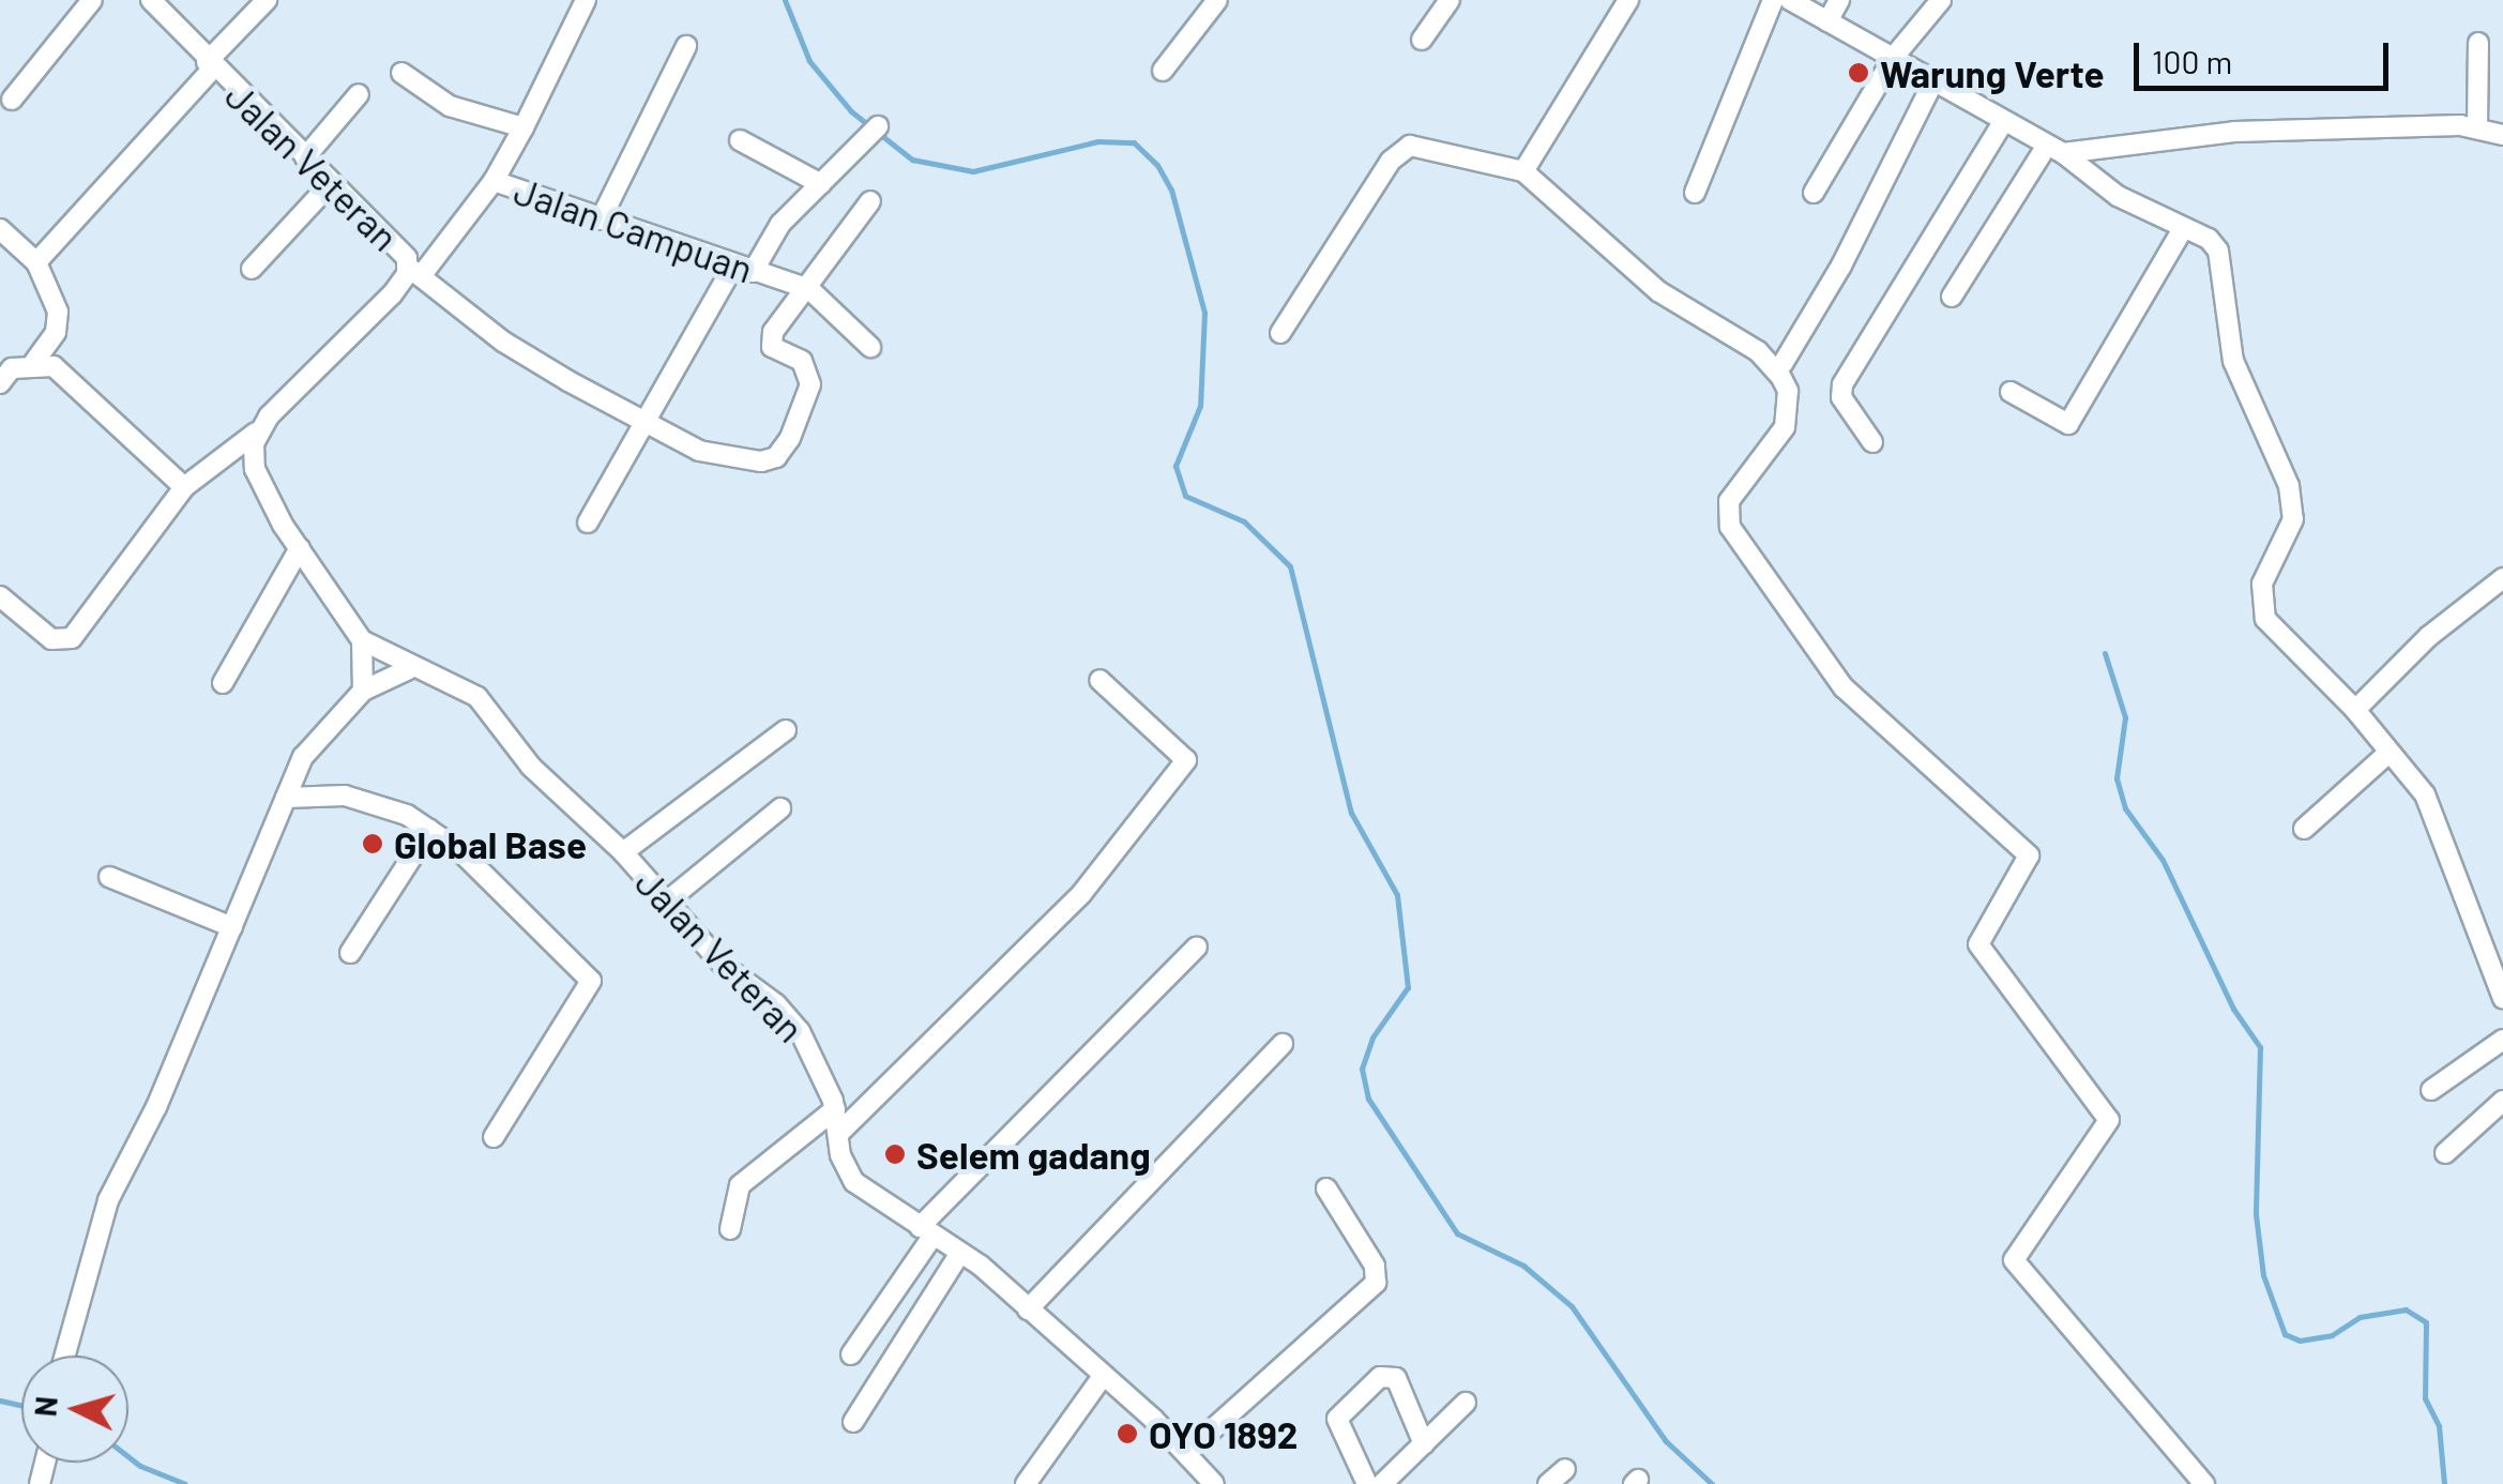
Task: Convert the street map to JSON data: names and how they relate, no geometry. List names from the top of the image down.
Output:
{
  "streets": {
    "street": ["Jalan Veteran", "Jalan Campuan"]
  },
  "crossings": [
    ["Jalan Veteran", "Jalan Campuan"]
  ],
  "places": [
    "Warung Verte",
    "Global Base",
    "Selem gadang",
    "OYO 1892"
  ],
  "scale_bar": "100 m",
  "north": "left"
}
